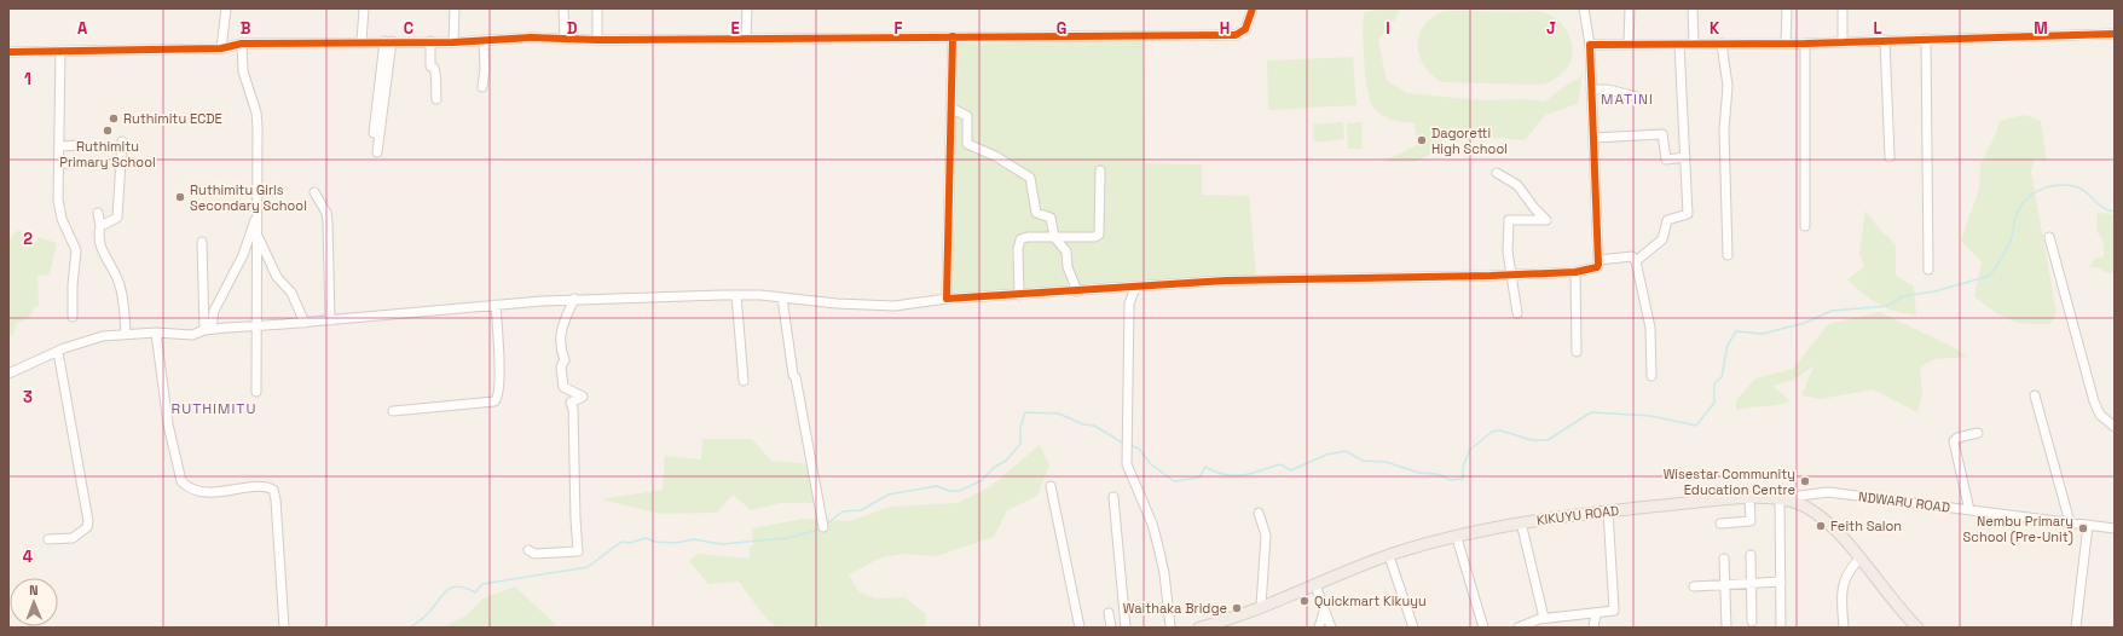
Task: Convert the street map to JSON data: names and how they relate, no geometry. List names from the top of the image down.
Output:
{
  "streets": {
    "main road": ["KIKUYU ROAD"],
    "street": ["NDWARU ROAD"]
  },
  "crossings": [
    ["NDWARU ROAD", "KIKUYU ROAD"]
  ],
  "districts": ["MATINI", "RUTHIMITU"],
  "places": [
    "Ruthimitu ECDE",
    "Ruthimitu Primary School",
    "Dagoretti High School",
    "Ruthimitu Girls Secondary School",
    "Wisestar Community Education Centre",
    "Feith Salon",
    "Nembu Primary School (Pre-Unit)",
    "Quickmart Kikuyu",
    "Waithaka Bridge"
  ],
  "north": "top",
  "grid": {
    "columns": [
      "A",
      "B",
      "C",
      "D",
      "E",
      "F",
      "G",
      "H",
      "I",
      "J",
      "K",
      "L",
      "M"
    ],
    "rows": [
      "1",
      "2",
      "3",
      "4"
    ]
  }
}
